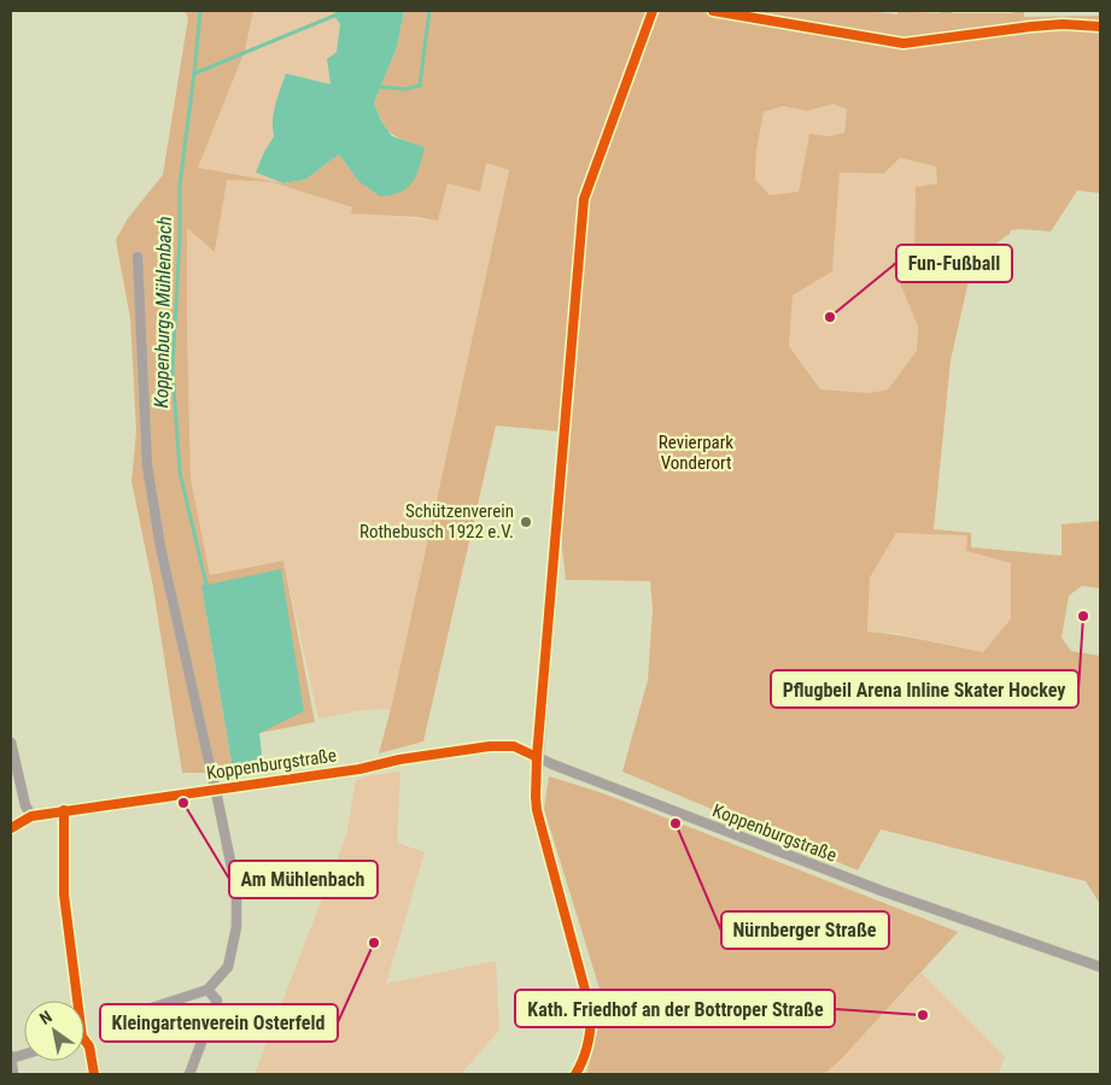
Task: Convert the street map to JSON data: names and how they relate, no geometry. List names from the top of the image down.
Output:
{
  "streets": {
    "street": ["Koppenburgstraße"]
  },
  "water": ["Koppenburgs Mühlenbach"],
  "parks": ["Revierpark Vonderort"],
  "places": [
    "Fun-Fußball",
    "Schützenverein Rothebusch 1922 e.V.",
    "Pflugbeil Arena Inline Skater Hockey",
    "Am Mühlenbach",
    "Nürnberger Straße",
    "Kleingartenverein Osterfeld",
    "Kath. Friedhof an der Bottroper Straße"
  ],
  "north": "top left"
}
